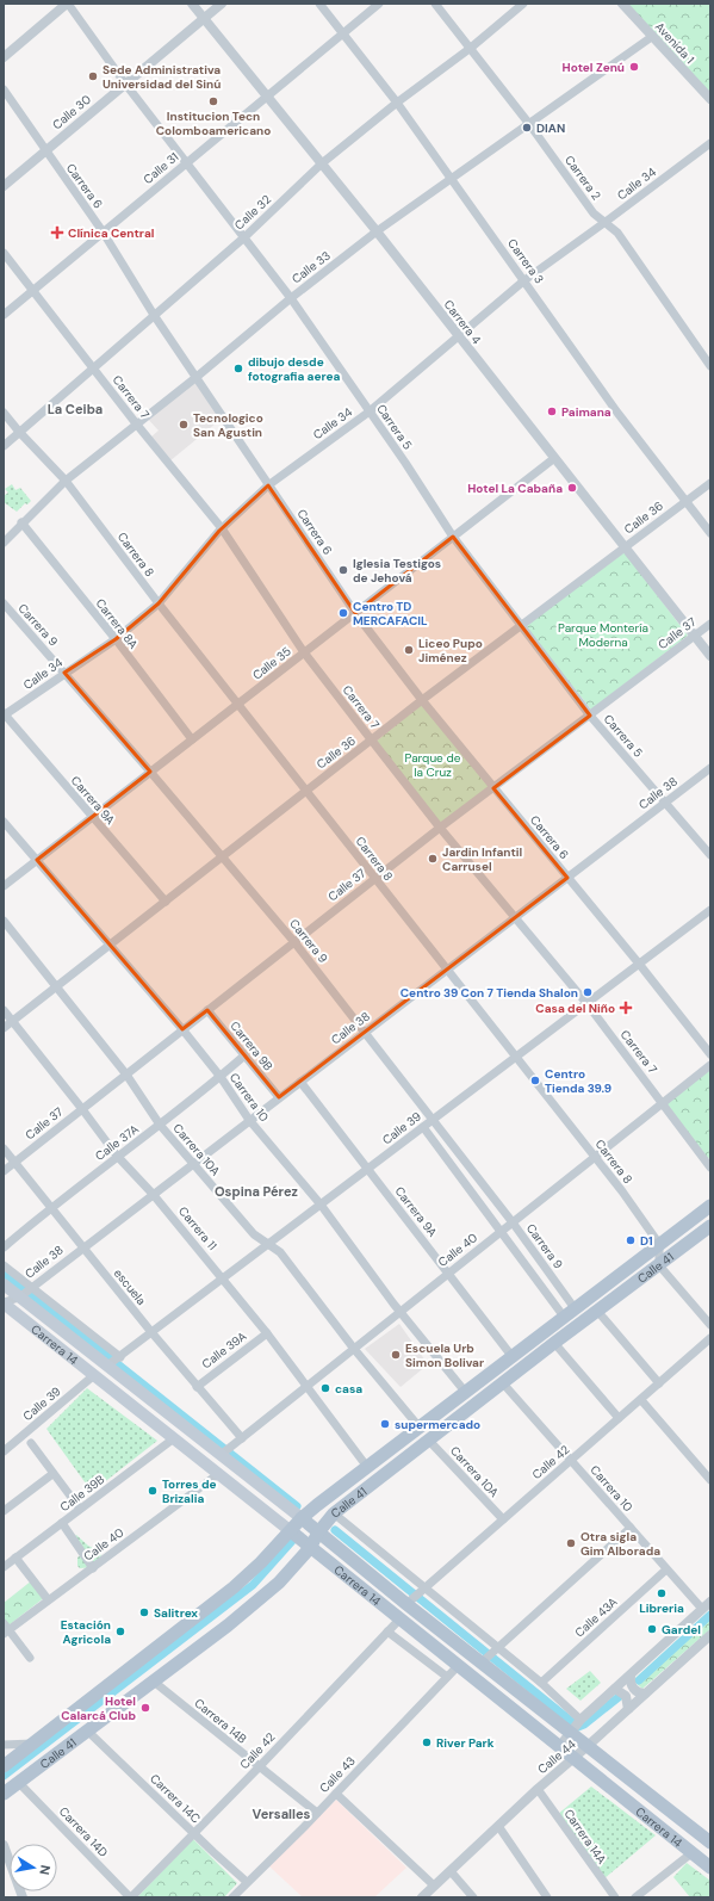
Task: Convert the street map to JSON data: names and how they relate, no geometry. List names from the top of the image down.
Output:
{
  "streets": {
    "main road": ["Calle 41", "Carrera 14"],
    "street": [
      "Avenida 1",
      "Calle 30",
      "Calle 31",
      "Carrera 2",
      "Calle 34",
      "Carrera 6",
      "Calle 32",
      "Carrera 3",
      "Calle 33",
      "Carrera 4",
      "Carrera 7",
      "Carrera 5",
      "Calle 36",
      "Carrera 8",
      "Carrera 8A",
      "Carrera 9",
      "Calle 37",
      "Calle 35",
      "Calle 38",
      "Carrera 9A",
      "Carrera 9B",
      "Carrera 10",
      "Calle 39",
      "Calle 37A",
      "Carrera 10A",
      "Carrera 11",
      "Calle 40",
      "escuela",
      "Calle 39A",
      "Calle 42",
      "Calle 39B",
      "Calle 43A",
      "Carrera 14B",
      "Calle 44",
      "Calle 43",
      "Carrera 14C",
      "Carrera 14D",
      "Carrera 14A"
    ]
  },
  "crossings": [
    ["Avenida 1", "Calle 33"],
    ["Calle 30", "Carrera 6"],
    ["Calle 30", "Carrera 4"],
    ["Calle 30", "Carrera 5"],
    ["Calle 31", "Carrera 6"],
    ["Calle 31", "Carrera 3"],
    ["Calle 31", "Carrera 4"],
    ["Calle 31", "Carrera 7"],
    ["Calle 31", "Carrera 5"],
    ["Carrera 2", "Calle 34"],
    ["Carrera 2", "Calle 32"],
    ["Carrera 2", "Calle 33"],
    ["Calle 34", "Carrera 6"],
    ["Calle 34", "Carrera 3"],
    ["Calle 34", "Carrera 4"],
    ["Calle 34", "Carrera 7"],
    ["Calle 34", "Carrera 5"],
    ["Calle 34", "Carrera 8"],
    ["Calle 34", "Carrera 8A"],
    ["Calle 34", "Carrera 9"],
    ["Calle 34", "Carrera 9A"],
    ["Carrera 6", "Calle 32"],
    ["Carrera 6", "Calle 33"],
    ["Carrera 6", "Calle 36"],
    ["Carrera 6", "Calle 37"],
    ["Carrera 6", "Calle 35"],
    ["Carrera 6", "Calle 38"],
    ["Carrera 6", "Calle 39"],
    ["Calle 32", "Carrera 3"],
    ["Calle 32", "Carrera 4"],
    ["Calle 32", "Carrera 7"],
    ["Calle 32", "Carrera 5"],
    ["Calle 32", "Carrera 8"],
    ["Carrera 3", "Calle 33"],
    ["Carrera 3", "Calle 36"],
    ["Calle 33", "Carrera 4"],
    ["Calle 33", "Carrera 7"],
    ["Calle 33", "Carrera 5"],
    ["Calle 33", "Carrera 8"],
    ["Calle 33", "Carrera 8A"],
    ["Carrera 4", "Calle 36"],
    ["Carrera 4", "Calle 37"],
    ["Carrera 4", "Calle 35"],
    ["Carrera 7", "Calle 36"],
    ["Carrera 7", "Calle 37"],
    ["Carrera 7", "Calle 35"],
    ["Carrera 7", "Calle 38"],
    ["Carrera 7", "Calle 39"],
    ["Carrera 7", "Calle 40"],
    ["Carrera 5", "Calle 36"],
    ["Carrera 5", "Calle 37"],
    ["Carrera 5", "Calle 35"],
    ["Carrera 5", "Calle 38"],
    ["Calle 36", "Carrera 8"],
    ["Calle 36", "Carrera 9"],
    ["Calle 36", "Carrera 9A"],
    ["Calle 36", "Carrera 10"],
    ["Calle 36", "Carrera 10A"],
    ["Calle 36", "Carrera 11"],
    ["Carrera 8", "Calle 37"],
    ["Carrera 8", "Calle 35"],
    ["Carrera 8", "Calle 38"],
    ["Carrera 8", "Calle 39"],
    ["Carrera 8", "Calle 40"],
    ["Carrera 8", "Calle 41"],
    ["Carrera 8A", "Calle 35"],
    ["Carrera 9", "Calle 37"],
    ["Carrera 9", "Calle 35"],
    ["Carrera 9", "Calle 38"],
    ["Carrera 9", "Calle 39"],
    ["Carrera 9", "Calle 40"],
    ["Carrera 9", "Calle 41"],
    ["Calle 37", "Carrera 9B"],
    ["Calle 37", "Carrera 10"],
    ["Calle 37", "Carrera 10A"],
    ["Calle 37", "Carrera 11"],
    ["Calle 37", "escuela"],
    ["Calle 35", "Carrera 9A"],
    ["Calle 35", "Carrera 10"],
    ["Calle 38", "Carrera 9A"],
    ["Calle 38", "Carrera 9B"],
    ["Calle 38", "Carrera 10"],
    ["Calle 38", "Carrera 10A"],
    ["Calle 38", "Carrera 11"],
    ["Calle 38", "escuela"],
    ["Calle 38", "Carrera 14"],
    ["Carrera 9A", "Calle 39"],
    ["Carrera 9A", "Calle 40"],
    ["Carrera 9A", "Calle 41"],
    ["Carrera 9B", "Calle 37A"],
    ["Carrera 10", "Calle 39"],
    ["Carrera 10", "Calle 37A"],
    ["Carrera 10", "Calle 40"],
    ["Carrera 10", "Calle 41"],
    ["Carrera 10", "Calle 42"],
    ["Carrera 10", "Calle 43A"],
    ["Carrera 10", "Calle 44"],
    ["Calle 39", "Carrera 10A"],
    ["Calle 39", "Carrera 11"],
    ["Calle 39", "escuela"],
    ["Calle 39", "Carrera 14"],
    ["Calle 37A", "Carrera 10A"],
    ["Calle 37A", "Carrera 11"],
    ["Calle 37A", "escuela"],
    ["Carrera 10A", "Calle 40"],
    ["Carrera 10A", "Calle 41"],
    ["Carrera 10A", "Calle 42"],
    ["Carrera 11", "Calle 40"],
    ["Carrera 11", "Calle 41"],
    ["Carrera 11", "Calle 39A"],
    ["Calle 40", "escuela"],
    ["Calle 40", "Carrera 14"],
    ["Calle 41", "Carrera 14"],
    ["Calle 41", "Carrera 14B"],
    ["Calle 41", "Carrera 14C"],
    ["Calle 41", "Carrera 14D"],
    ["escuela", "Calle 39A"],
    ["Carrera 14", "Calle 42"],
    ["Carrera 14", "Calle 39B"],
    ["Carrera 14", "Calle 44"],
    ["Carrera 14", "Calle 43"],
    ["Calle 42", "Carrera 14B"],
    ["Calle 42", "Carrera 14C"],
    ["Calle 42", "Carrera 14D"],
    ["Carrera 14B", "Calle 43"],
    ["Calle 44", "Carrera 14A"],
    ["Calle 43", "Carrera 14C"]
  ],
  "districts": ["La Ceiba", "Ospina Pérez", "Versalles"],
  "parks": ["Parque Montería Moderna", "Parque de la Cruz"],
  "places": {
    "other": [
      "Hotel Zenú",
      "Sede Administrativa Universidad del Sinú",
      "Institucion Tecn Colomboamericano",
      "DIAN",
      "dibujo desde fotografia aerea",
      "Paimana",
      "Tecnologico San Agustin",
      "Hotel La Cabaña",
      "Iglesia Testigos de Jehová",
      "Centro TD MERCAFACIL",
      "Liceo Pupo Jiménez",
      "Jardin Infantil Carrusel",
      "Centro 39 Con 7 Tienda Shalon",
      "Centro Tienda 39.9",
      "D1",
      "Escuela Urb Simon Bolivar",
      "casa",
      "supermercado",
      "Torres de Brizalia",
      "Otra sigla Gim Alborada",
      "Libreria",
      "Salitrex",
      "Gardel",
      "Estación Agricola",
      "Hotel Calarcá Club",
      "River Park"
    ],
    "health": ["Clínica Central", "Casa del Niño"]
  },
  "north": "right"
}
